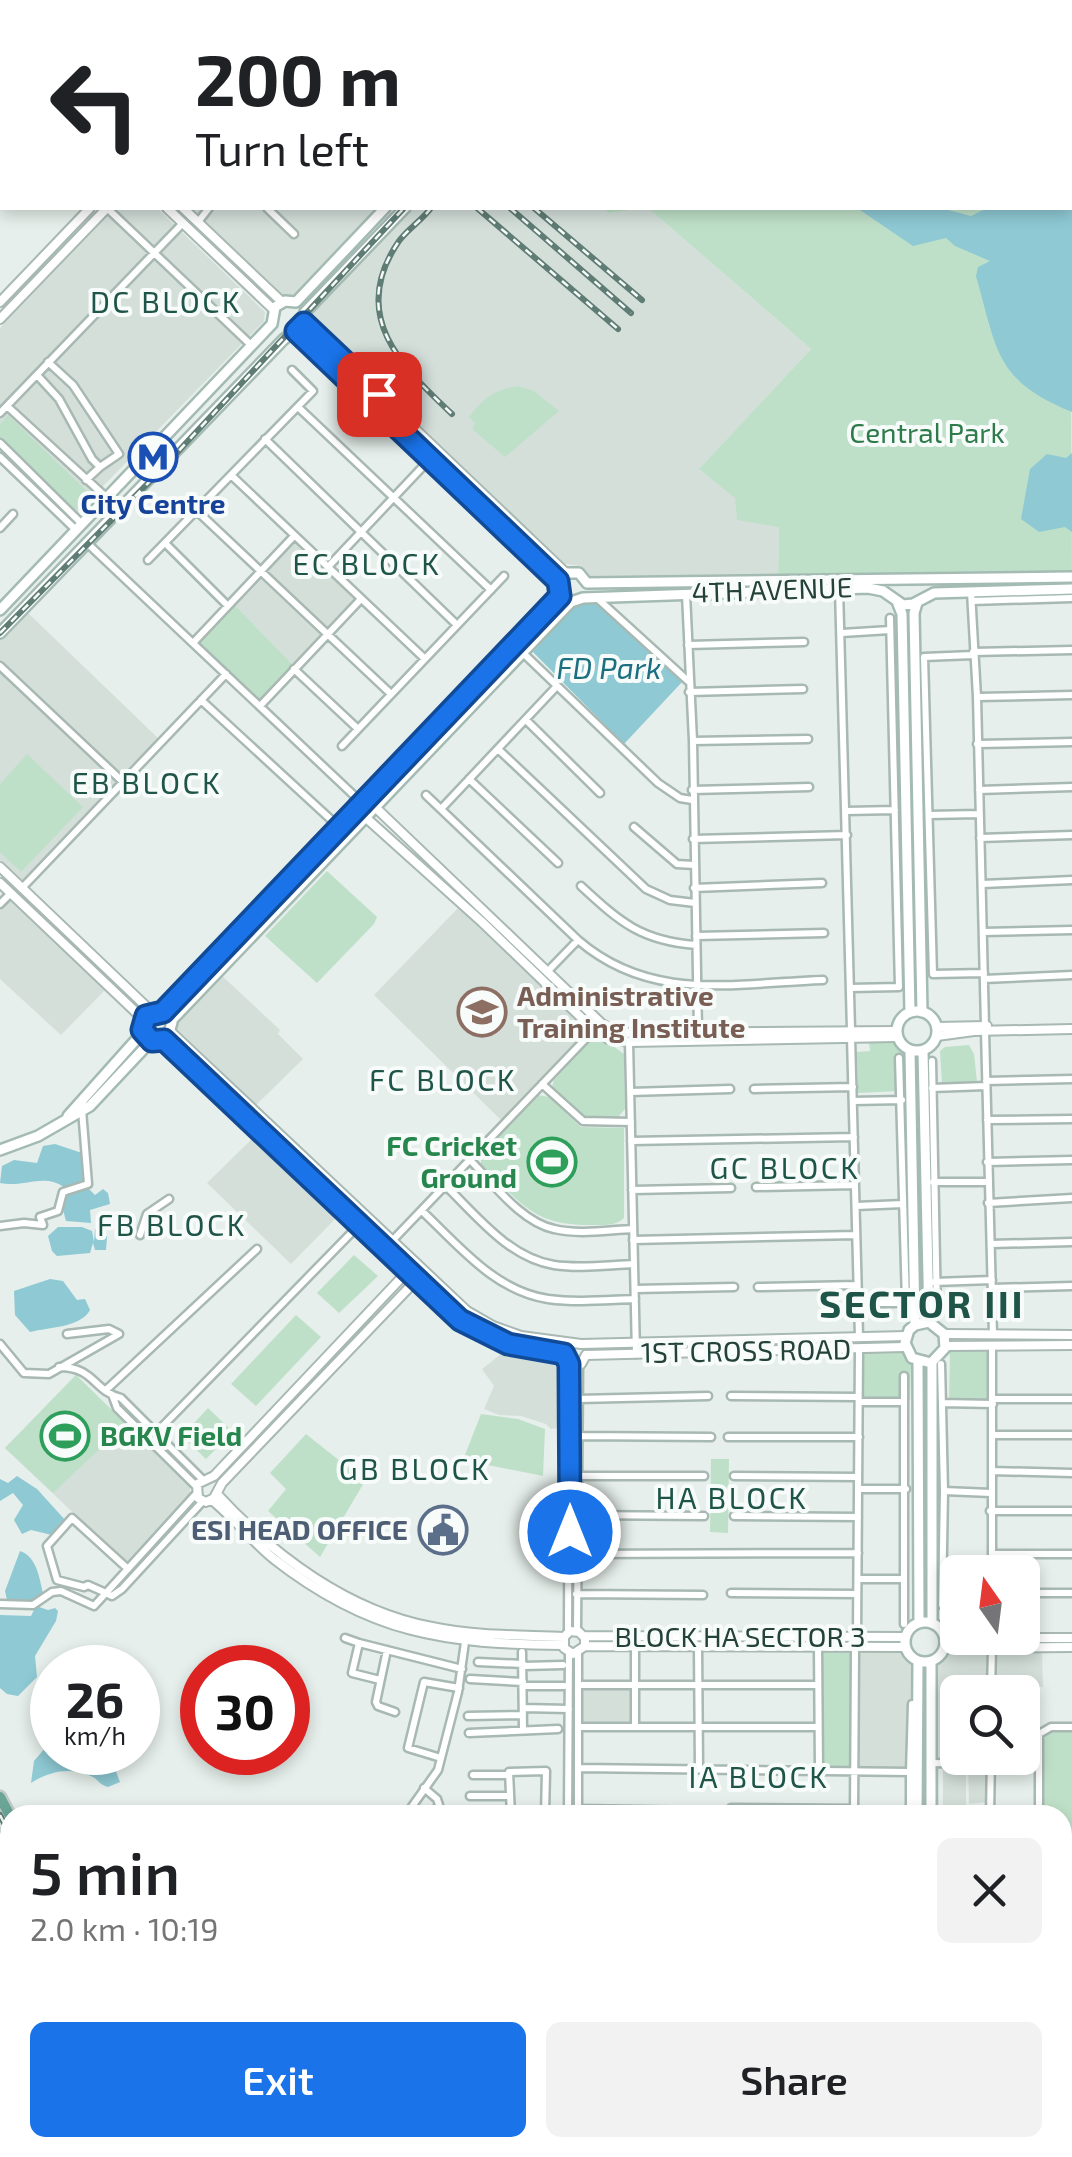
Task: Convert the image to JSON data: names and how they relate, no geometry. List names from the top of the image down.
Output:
{
  "streets": {
    "main road": ["4TH AVENUE"],
    "street": ["1ST CROSS ROAD", "BLOCK HA SECTOR 3"]
  },
  "districts": [
    "DC BLOCK",
    "EC BLOCK",
    "EB BLOCK",
    "FC BLOCK",
    "GC BLOCK",
    "FB BLOCK",
    "SECTOR III",
    "GB BLOCK",
    "HA BLOCK",
    "IA BLOCK"
  ],
  "water": ["FD Park"],
  "parks": ["Central Park"],
  "places": {
    "metro station": ["City Centre"],
    "school or university": ["Administrative Training Institute"],
    "sports": ["FC Cricket Ground", "BGKV Field"],
    "public building": ["ESI HEAD OFFICE"]
  },
  "north": "top",
  "page": {
    "turn": ["200 m", "Turn left"],
    "speed": "26 km/h",
    "limit": "30",
    "heading": ["5 min", "2.0 km · 10:19"],
    "buttons": ["Exit", "Share"]
  }
}
